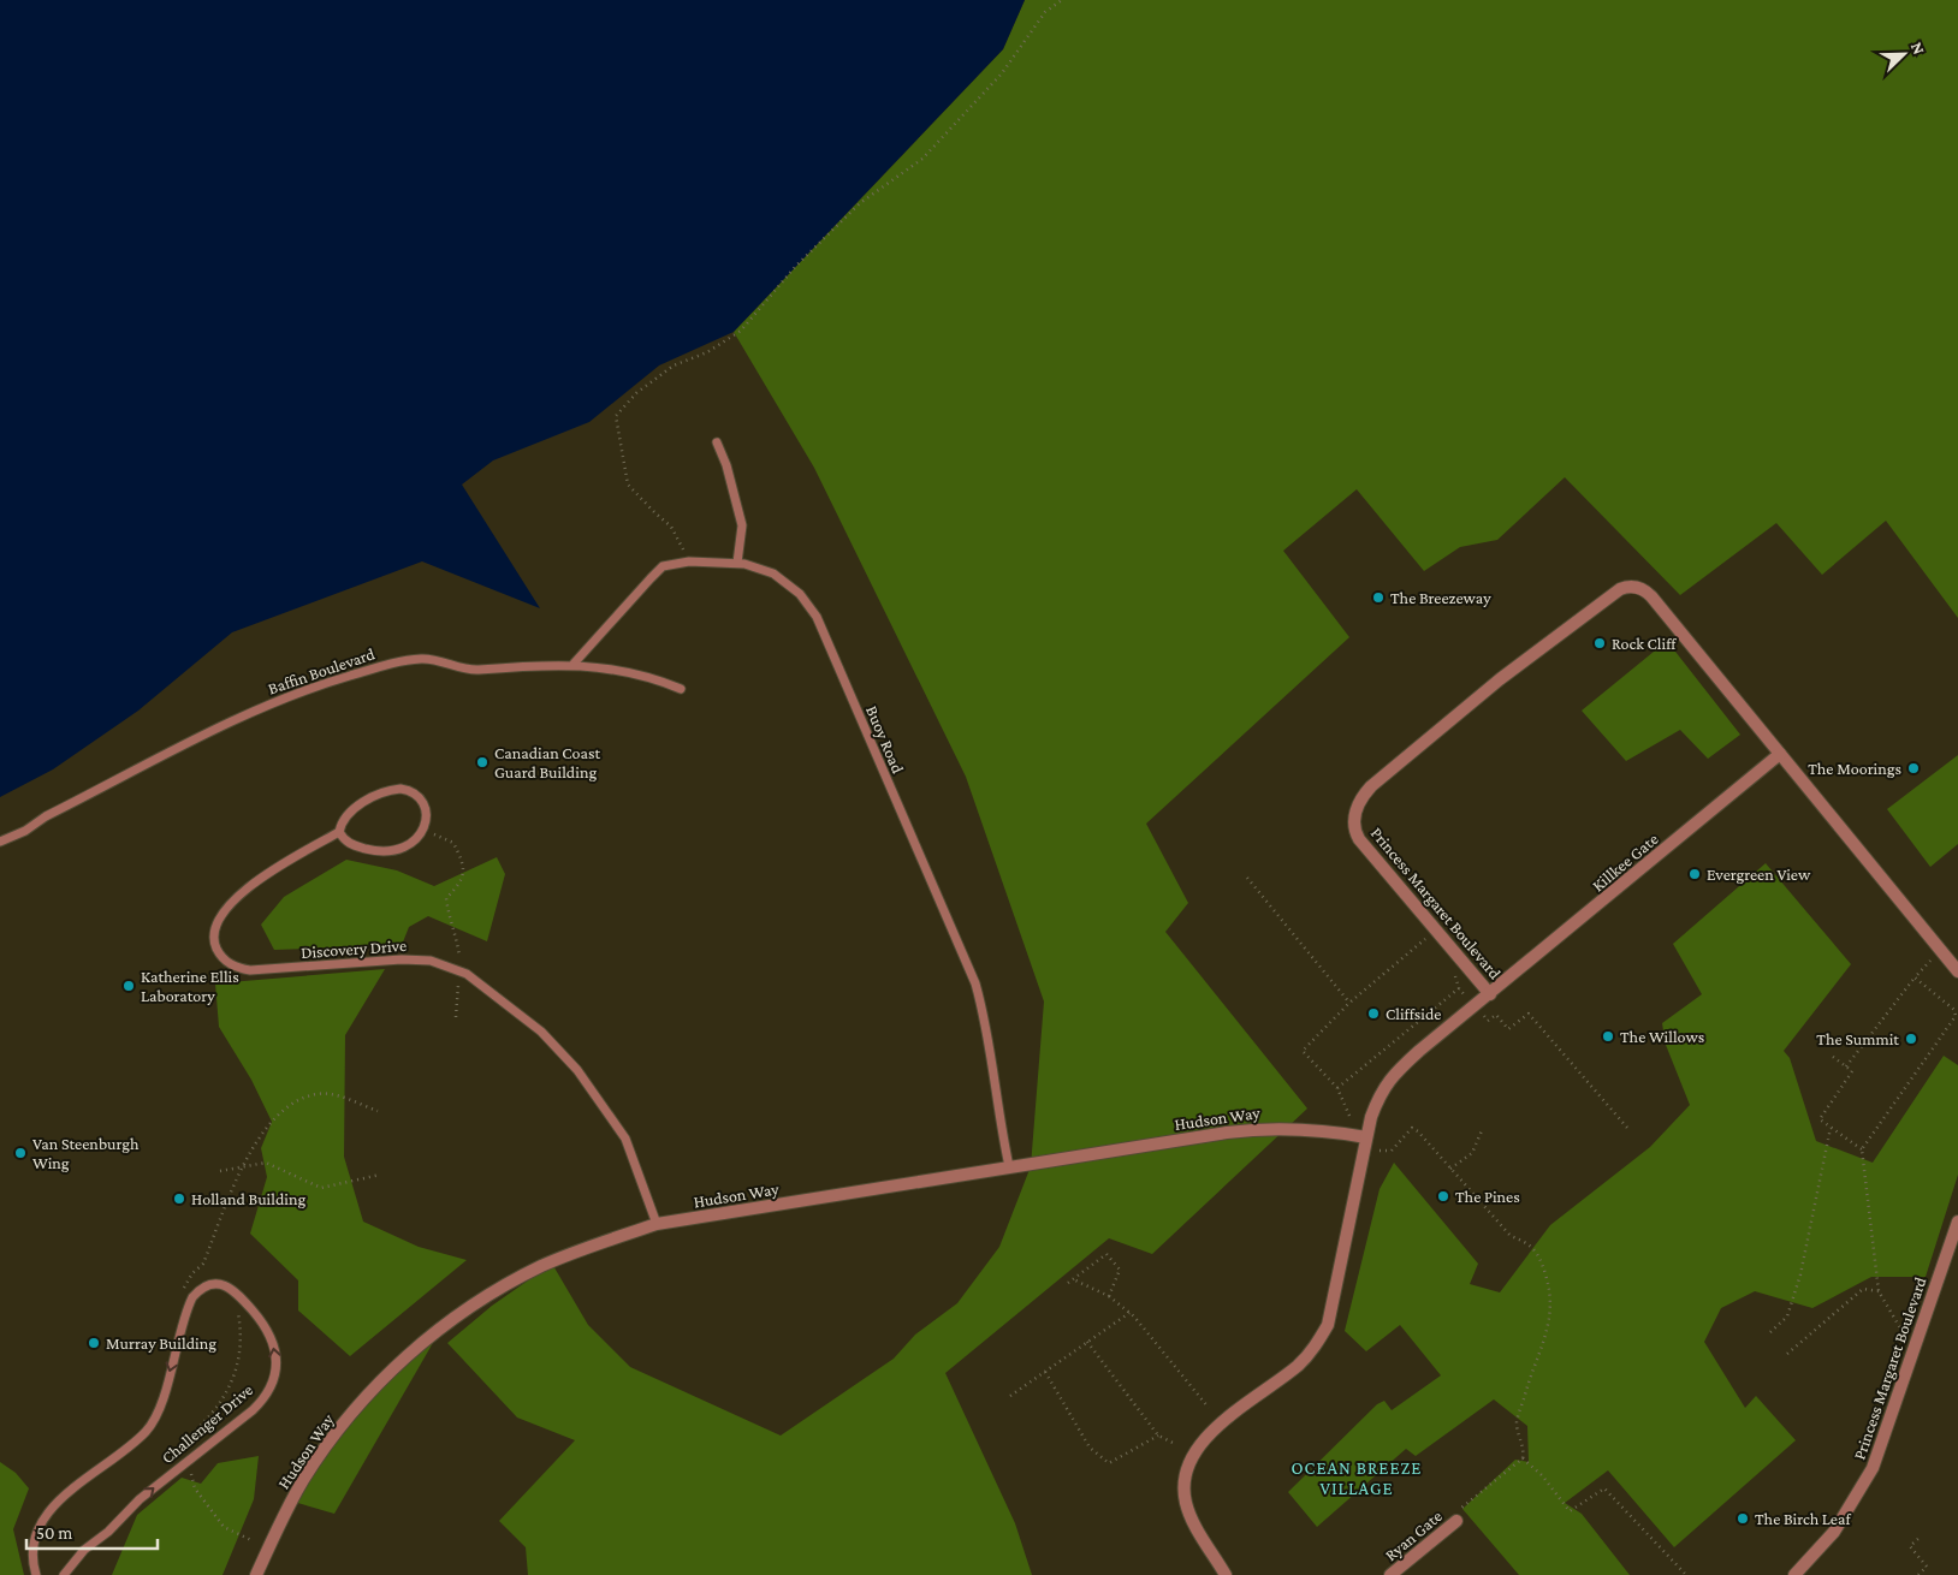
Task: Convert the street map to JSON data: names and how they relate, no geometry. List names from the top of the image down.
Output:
{
  "streets": {
    "street": [
      "Killkee Gate",
      "Princess Margaret Boulevard",
      "Hudson Way",
      "Ryan Gate"
    ],
    "lane": [
      "Baffin Boulevard",
      "Buoy Road",
      "Discovery Drive",
      "Challenger Drive"
    ]
  },
  "crossings": [
    ["Baffin Boulevard", "Buoy Road"],
    ["Buoy Road", "Hudson Way"],
    ["Killkee Gate", "Princess Margaret Boulevard"],
    ["Princess Margaret Boulevard", "Hudson Way"],
    ["Discovery Drive", "Hudson Way"]
  ],
  "districts": ["OCEAN BREEZE VILLAGE"],
  "places": [
    "The Breezeway",
    "Rock Cliff",
    "Canadian Coast Guard Building",
    "The Moorings",
    "Evergreen View",
    "Katherine Ellis Laboratory",
    "Cliffside",
    "The Willows",
    "The Summit",
    "Van Steenburgh Wing",
    "The Pines",
    "Holland Building",
    "Murray Building",
    "The Birch Leaf"
  ],
  "scale_bar": "50 m",
  "north": "top right"
}
